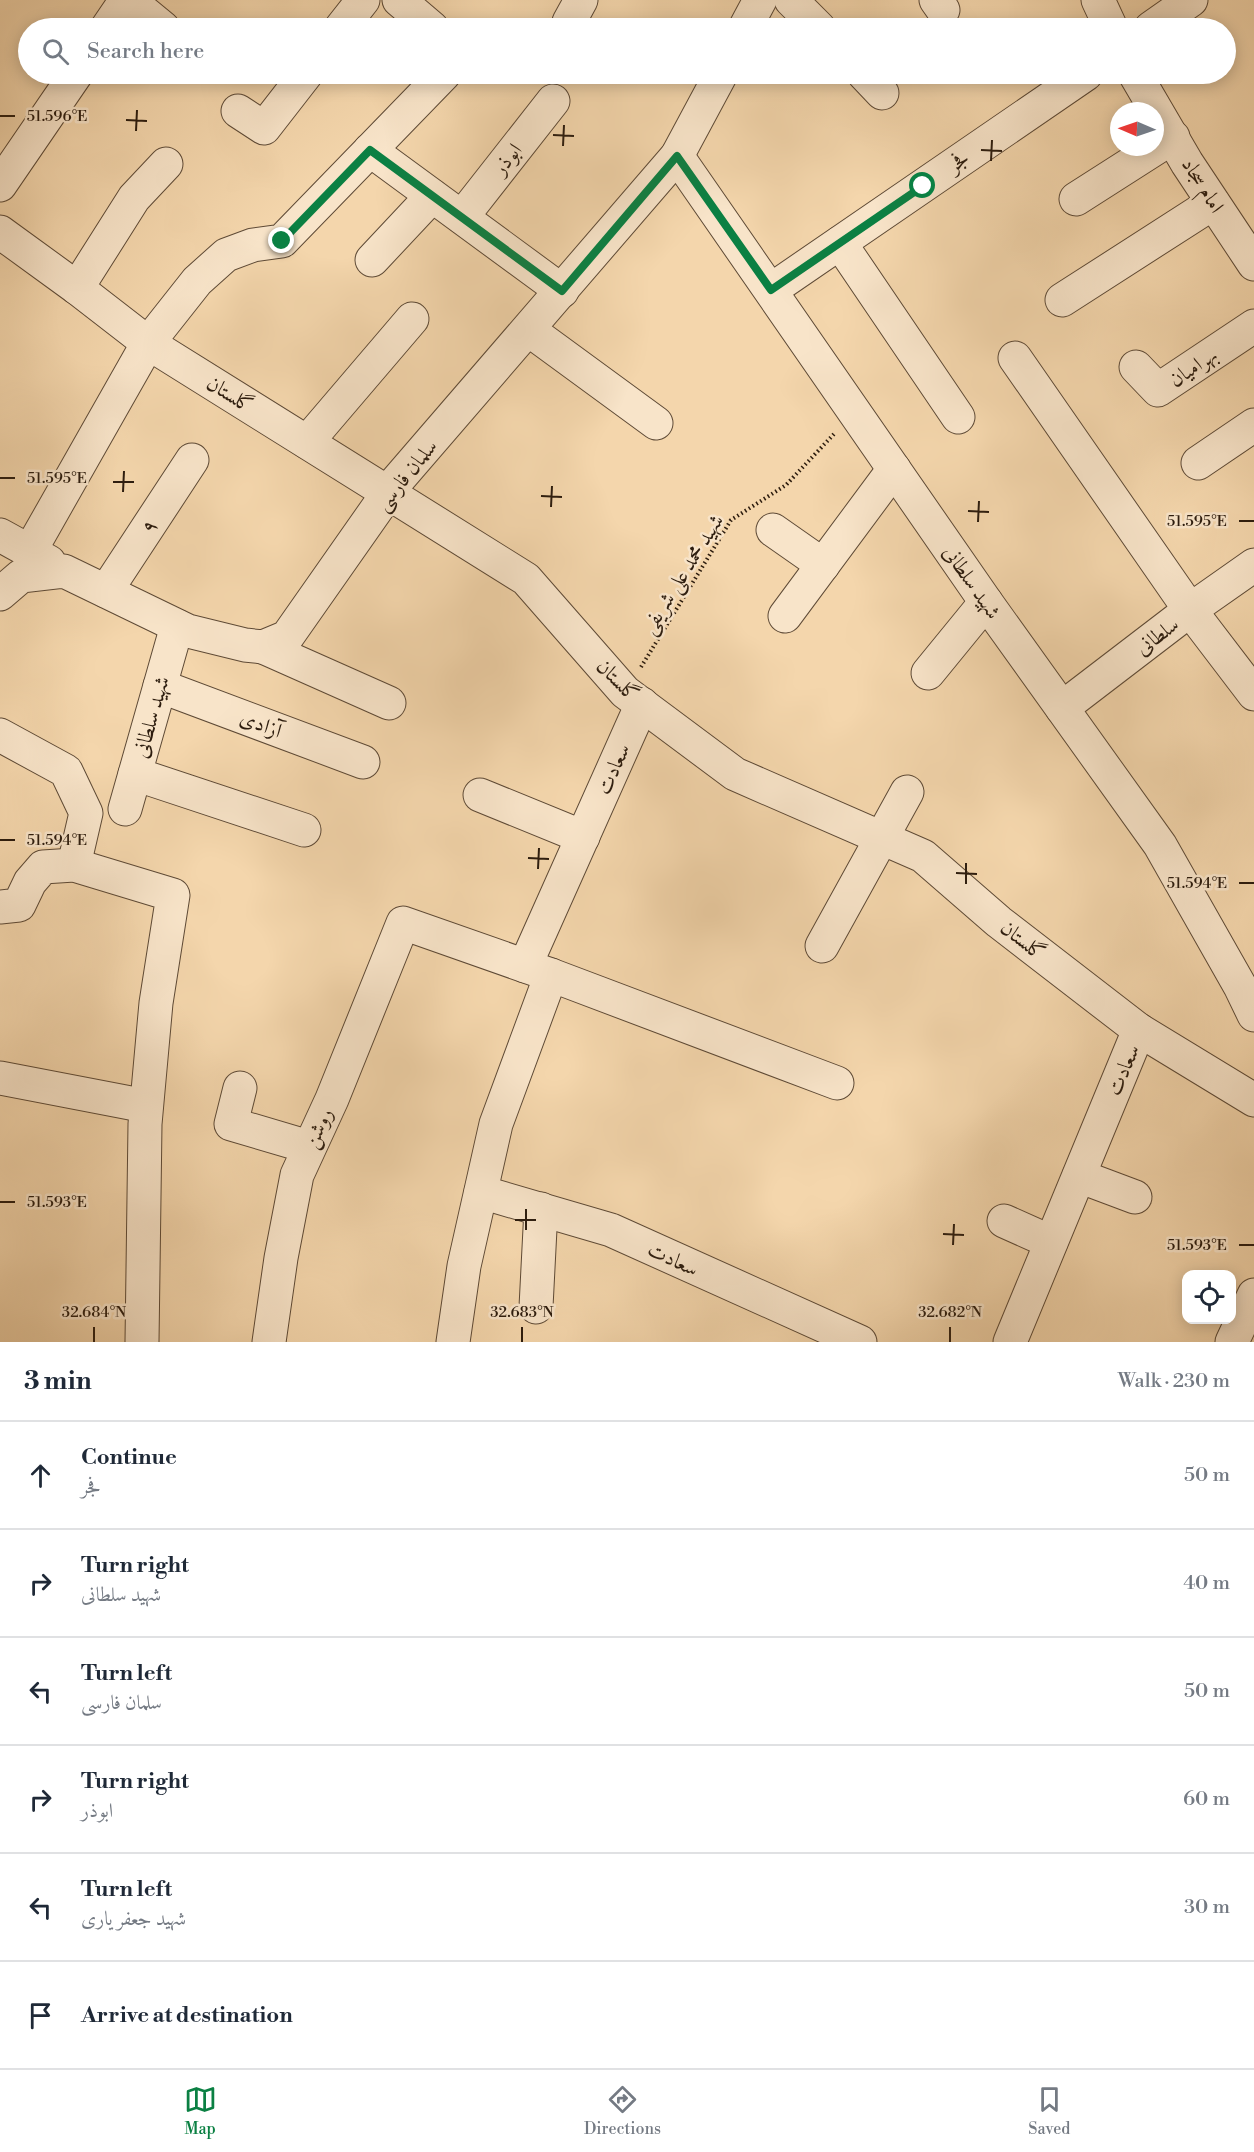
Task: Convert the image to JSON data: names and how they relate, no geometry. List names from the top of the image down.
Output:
{
  "streets": {
    "street": [
      "ابوذر",
      "فجر",
      "امام سجاد",
      "بهرامیان",
      "گلستان",
      "سلمان فارسی",
      "۹",
      "شهید سلطانی",
      "سلطانی",
      "آزادی",
      "سعادت",
      "روشن"
    ],
    "path": ["شهید محمد علی شریفی"]
  },
  "crossings": [
    ["فجر", "شهید سلطانی"],
    ["گلستان", "سلمان فارسی"],
    ["گلستان", "شهید محمد علی شریفی"],
    ["گلستان", "سعادت"],
    ["سلمان فارسی", "شهید سلطانی"],
    ["شهید محمد علی شریفی", "شهید سلطانی"],
    ["شهید محمد علی شریفی", "سعادت"],
    ["شهید سلطانی", "سلطانی"],
    ["شهید سلطانی", "آزادی"],
    ["سعادت", "روشن"]
  ],
  "north": "left",
  "page": {
    "search": "Search here",
    "heading": ["3 min", "Walk · 230 m"],
    "list": [
      ["Continue", "فجر", "50 m"],
      ["Turn right", "شهید سلطانی", "40 m"],
      ["Turn left", "سلمان فارسی", "50 m"],
      ["Turn right", "ابوذر", "60 m"],
      ["Turn left", "شهید جعفر یاری", "30 m"],
      "Arrive at destination"
    ],
    "nav": ["Map", "Directions", "Saved"]
  },
  "coordinates": [
    "51.596°E",
    "51.595°E",
    "51.594°E",
    "51.593°E",
    "32.684°N",
    "32.683°N",
    "32.682°N"
  ]
}
